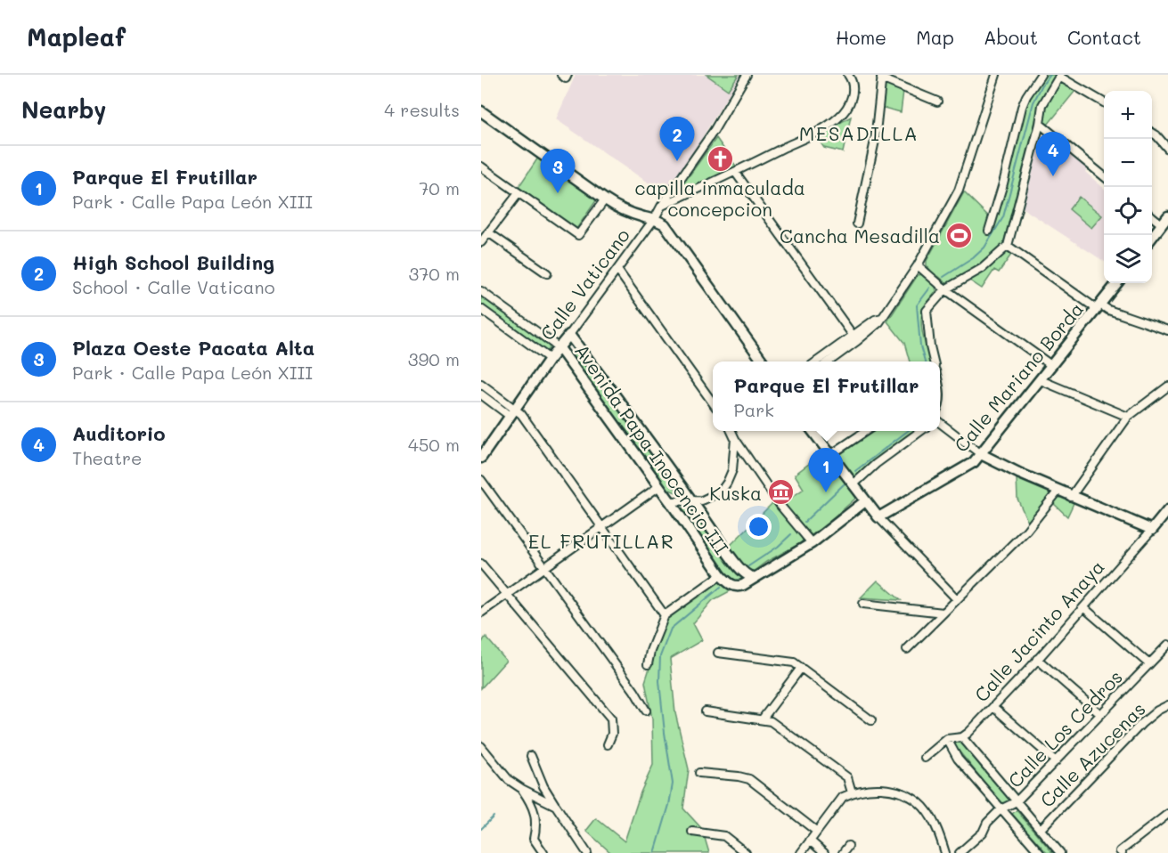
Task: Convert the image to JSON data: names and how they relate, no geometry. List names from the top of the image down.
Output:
{
  "streets": {
    "street": [
      "Calle Vaticano",
      "Calle Mariano Borda",
      "Avenida Papa Inocencio III",
      "Calle Jacinto Anaya",
      "Calle Los Cedros",
      "Calle Azucenas"
    ]
  },
  "crossings": [
    ["Calle Vaticano", "Avenida Papa Inocencio III"]
  ],
  "districts": ["MESADILLA", "EL FRUTILLAR"],
  "places": {
    "church": ["capilla inmaculada concepcion"],
    "sports": ["Cancha Mesadilla"],
    "museum": ["Kuska"]
  },
  "page": {
    "header": "Mapleaf",
    "nav": [
      "Home",
      "Map",
      "About",
      "Contact"
    ],
    "heading": ["Nearby", "4 results"],
    "map_buttons": ["+", "−"],
    "pins": [
      "2",
      "4",
      "3",
      "1"
    ],
    "list": [
      {
        "mark": "1",
        "name": "Parque El Frutillar",
        "note": "Park · Calle Papa León XIII",
        "value": "70 m"
      },
      {
        "mark": "2",
        "name": "High School Building",
        "note": "School · Calle Vaticano",
        "value": "370 m"
      },
      {
        "mark": "3",
        "name": "Plaza Oeste Pacata Alta",
        "note": "Park · Calle Papa León XIII",
        "value": "390 m"
      },
      {
        "mark": "4",
        "name": "Auditorio",
        "note": "Theatre",
        "value": "450 m"
      }
    ],
    "popup": ["Parque El Frutillar", "Park"]
  }
}
